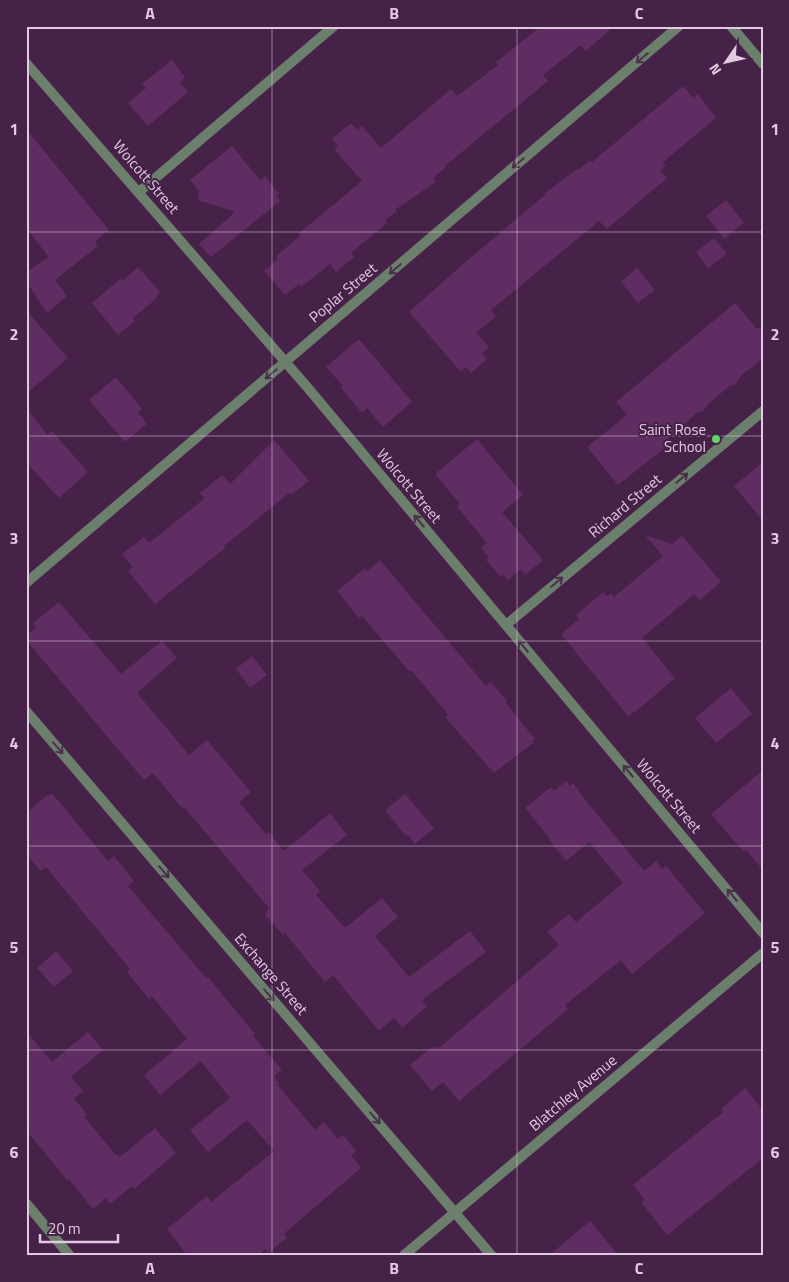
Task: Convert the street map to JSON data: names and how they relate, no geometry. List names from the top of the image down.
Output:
{
  "streets": {
    "street": [
      "Wolcott Street",
      "Poplar Street",
      "Richard Street",
      "Exchange Street",
      "Blatchley Avenue"
    ]
  },
  "crossings": [
    ["Wolcott Street", "Poplar Street"],
    ["Wolcott Street", "Richard Street"],
    ["Exchange Street", "Blatchley Avenue"]
  ],
  "one_way": [
    "Wolcott Street",
    "Poplar Street",
    "Richard Street",
    "Exchange Street"
  ],
  "places": ["Saint Rose School"],
  "scale_bar": "20 m",
  "north": "bottom left",
  "grid": {
    "columns": ["A", "B", "C"],
    "rows": [
      "1",
      "2",
      "3",
      "4",
      "5",
      "6"
    ]
  }
}
